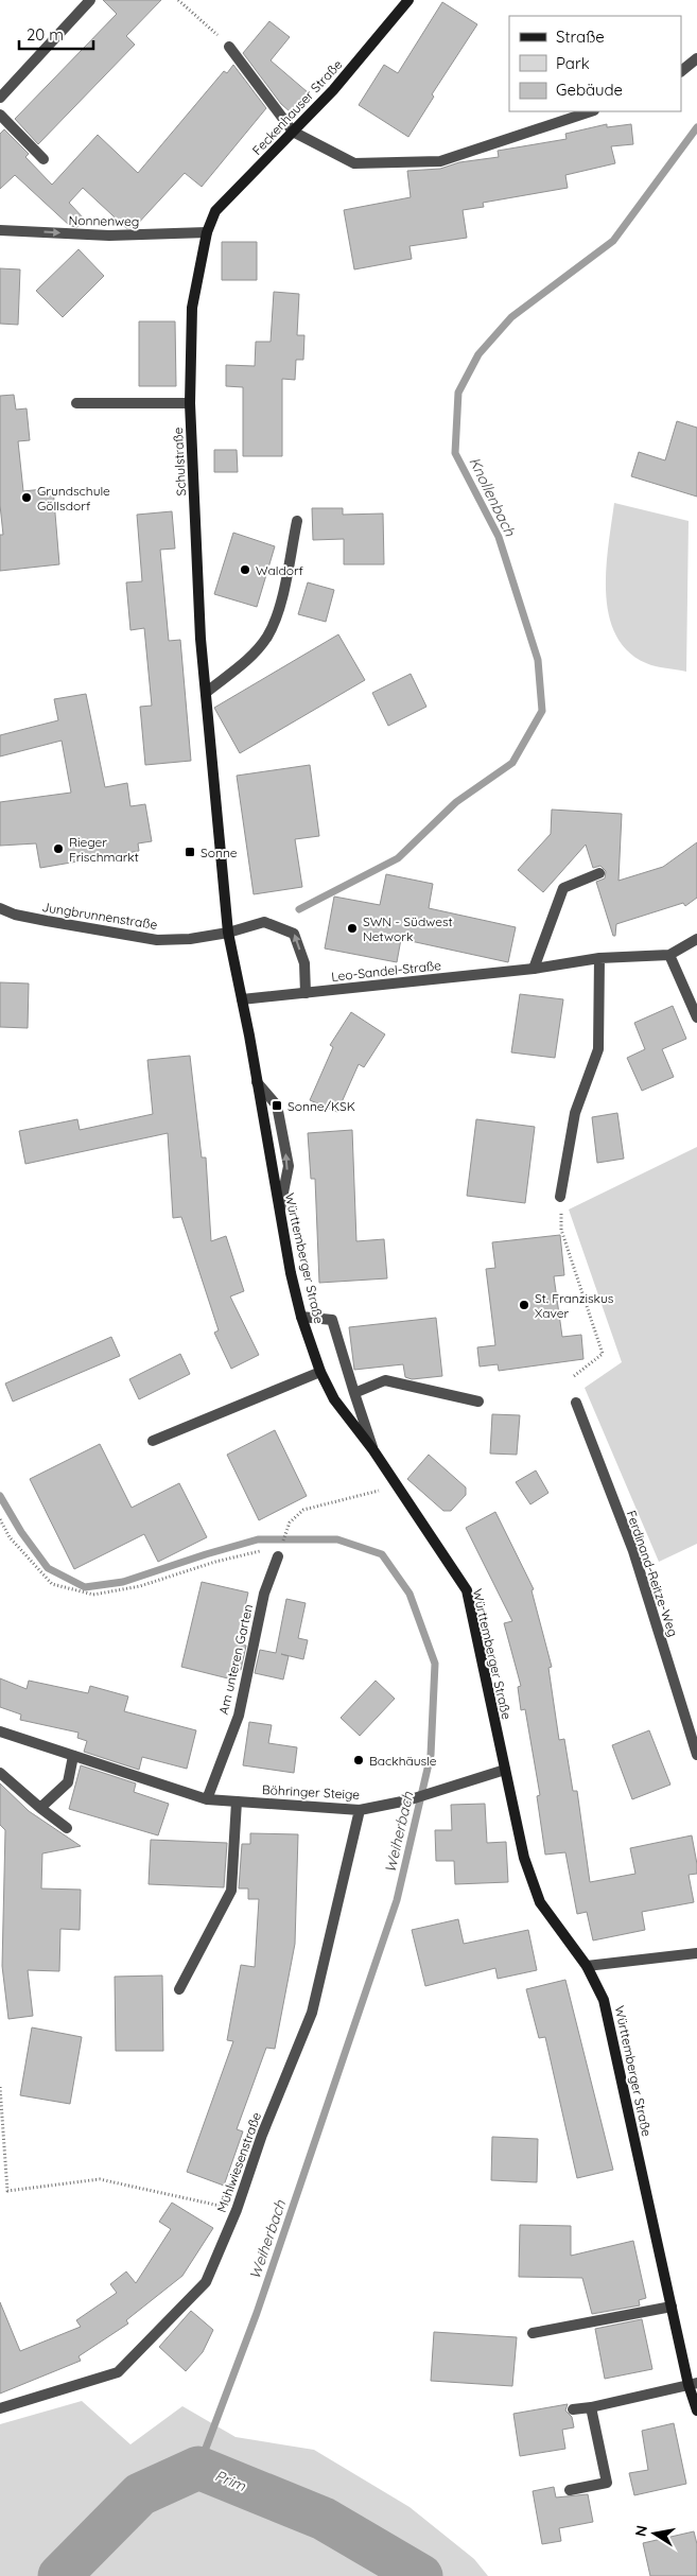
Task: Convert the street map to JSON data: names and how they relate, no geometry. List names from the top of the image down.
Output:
{
  "streets": {
    "street": [
      "Feckenhauser Straße",
      "Nonnenweg",
      "Schulstraße",
      "Jungbrunnenstraße",
      "Leo-Sandel-Straße",
      "Württemberger Straße",
      "Ferdinand-Reitze-Weg",
      "Am unteren Garten",
      "Böhringer Steige",
      "Mühlwiesenstraße"
    ]
  },
  "crossings": [
    ["Feckenhauser Straße", "Nonnenweg"],
    ["Feckenhauser Straße", "Schulstraße"],
    ["Nonnenweg", "Schulstraße"],
    ["Schulstraße", "Jungbrunnenstraße"],
    ["Schulstraße", "Württemberger Straße"],
    ["Jungbrunnenstraße", "Leo-Sandel-Straße"],
    ["Jungbrunnenstraße", "Württemberger Straße"],
    ["Leo-Sandel-Straße", "Württemberger Straße"],
    ["Württemberger Straße", "Böhringer Steige"],
    ["Am unteren Garten", "Böhringer Steige"],
    ["Böhringer Steige", "Mühlwiesenstraße"]
  ],
  "one_way": ["Nonnenweg"],
  "water": ["Knollenbach", "Weiherbach", "Prim"],
  "places": {
    "other": [
      "Grundschule Göllsdorf",
      "Waldorf",
      "Rieger Frischmarkt",
      "SWN - Südwest Network",
      "St. Franziskus Xaver",
      "Backhäusle"
    ],
    "transit": ["Sonne", "Sonne/KSK"]
  },
  "legend": ["Straße", "Park", "Gebäude"],
  "scale_bar": "20 m",
  "north": "left"
}
